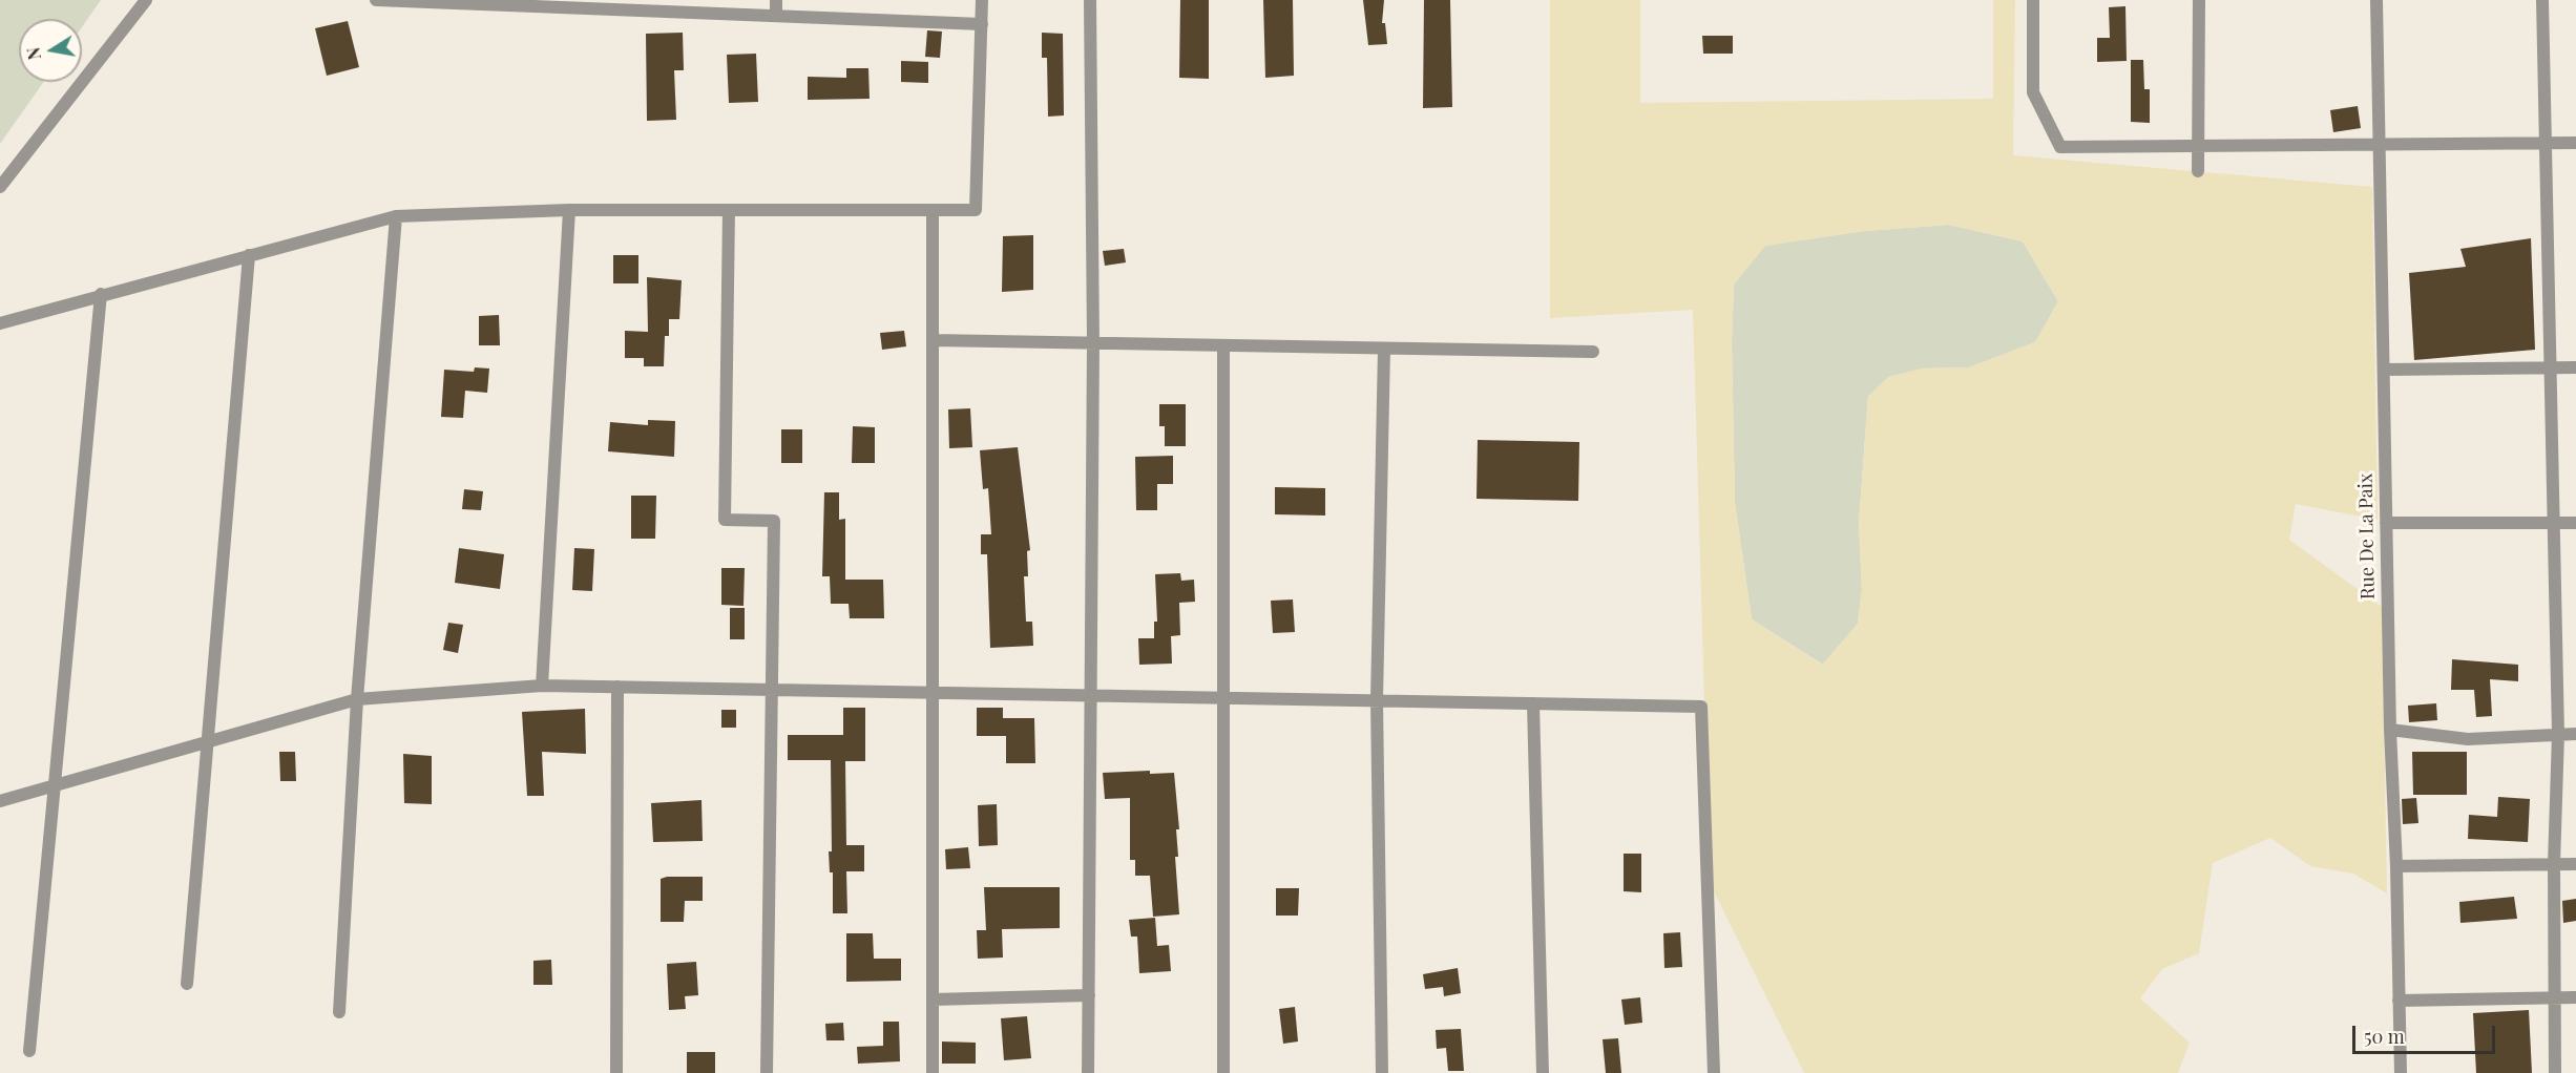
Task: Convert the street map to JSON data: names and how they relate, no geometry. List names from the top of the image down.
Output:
{
  "streets": {
    "street": ["Rue De La Paix"]
  },
  "scale_bar": "50 m",
  "north": "left"
}
